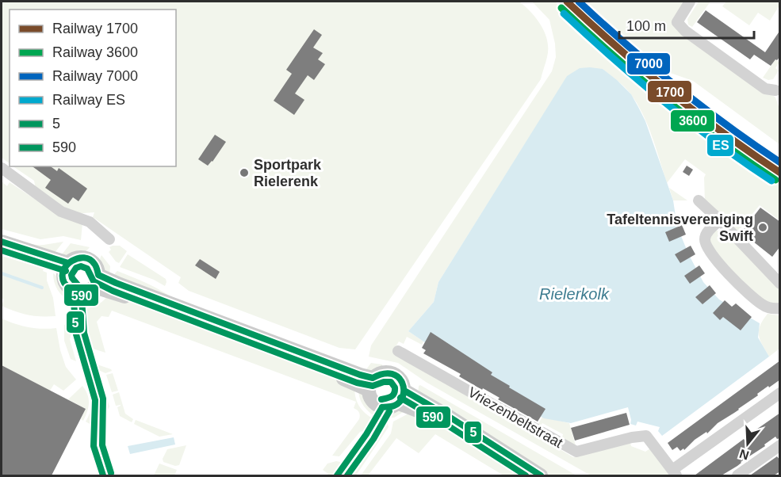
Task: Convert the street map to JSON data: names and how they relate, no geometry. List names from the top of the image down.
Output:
{
  "streets": {
    "street": ["Vriezenbeltstraat"]
  },
  "water": ["Rielerkolk"],
  "places": ["Sportpark Rielerenk", "Tafeltennisvereniging Swift"],
  "lines": [
    "rail line 1700",
    "rail line 7000",
    "rail line 3600",
    "rail line ES",
    "transit line 5",
    "transit line 590"
  ],
  "legend": [
    "Railway 1700",
    "Railway 3600",
    "Railway 7000",
    "Railway ES",
    "5",
    "590"
  ],
  "scale_bar": "100 m",
  "north": "bottom"
}
